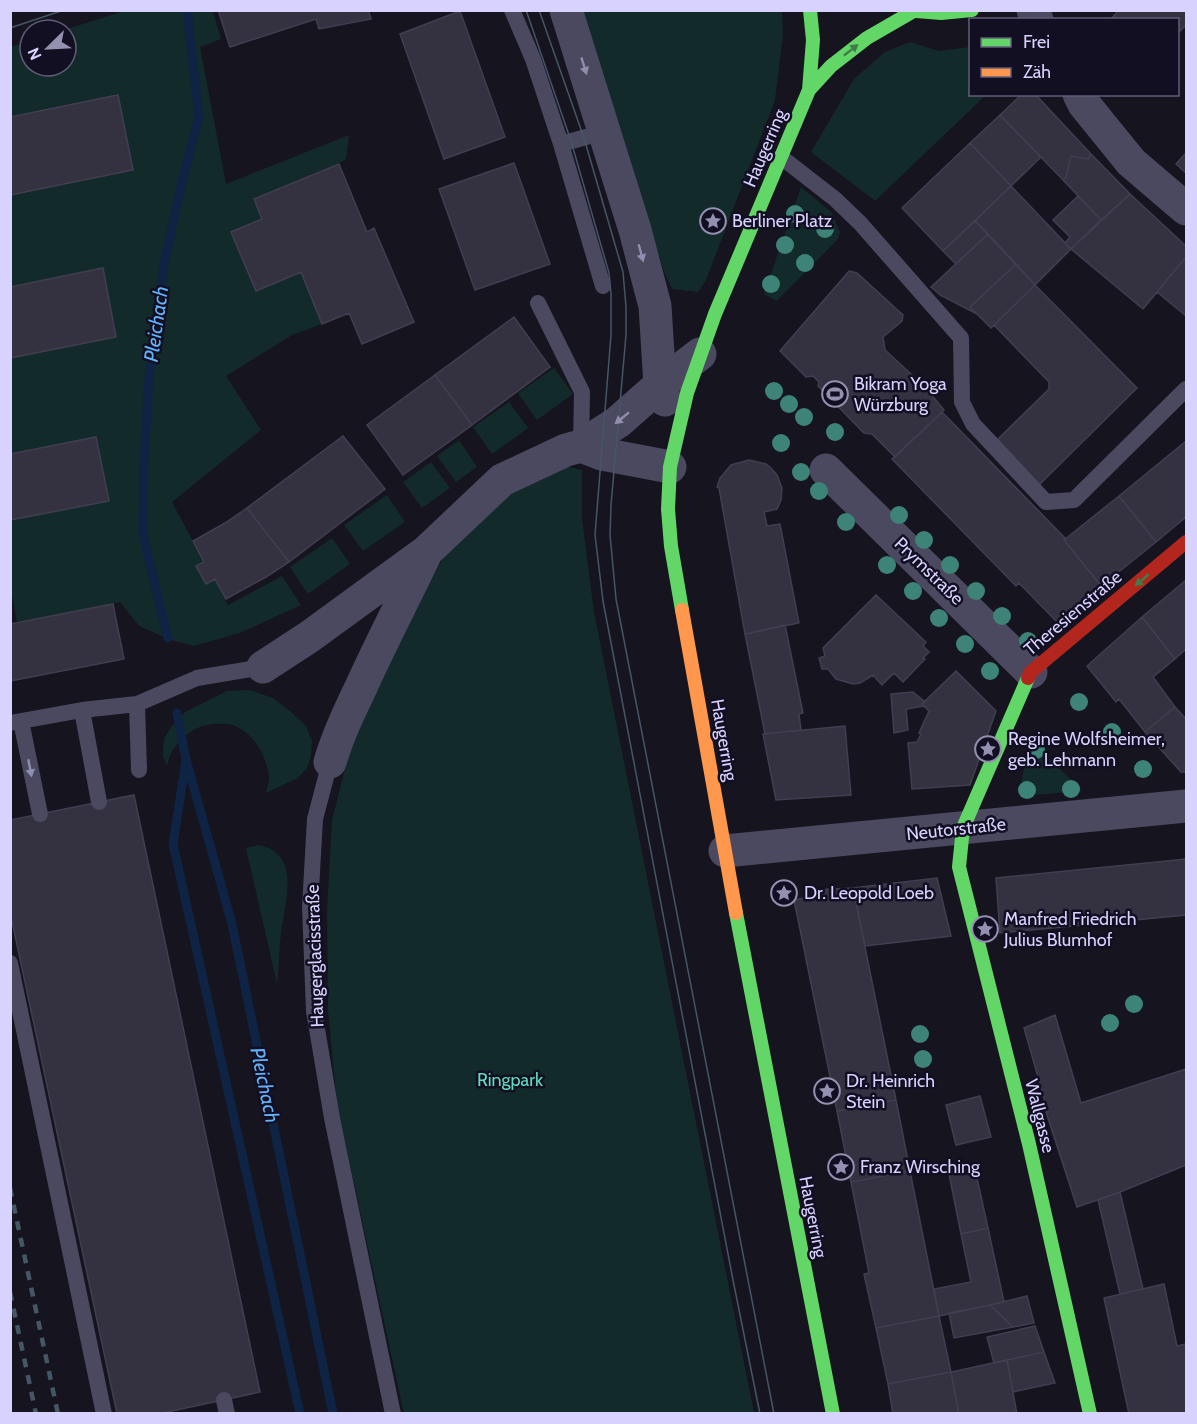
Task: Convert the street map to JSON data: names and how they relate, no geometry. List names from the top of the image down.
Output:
{
  "streets": {
    "main road": ["Haugerring", "Theresienstraße", "Wallgasse"],
    "street": ["Prymstraße", "Neutorstraße", "Haugerglacisstraße"]
  },
  "crossings": [
    ["Haugerring", "Neutorstraße"],
    ["Prymstraße", "Theresienstraße"],
    ["Theresienstraße", "Neutorstraße"],
    ["Theresienstraße", "Wallgasse"],
    ["Neutorstraße", "Wallgasse"]
  ],
  "one_way": ["Theresienstraße"],
  "water": ["Pleichach"],
  "parks": ["Ringpark"],
  "places": {
    "place": [
      "Berliner Platz",
      "Regine Wolfsheimer, geb. Lehmann",
      "Dr. Leopold Loeb",
      "Manfred Friedrich Julius Blumhof",
      "Dr. Heinrich Stein",
      "Franz Wirsching"
    ],
    "sports": ["Bikram Yoga Würzburg"]
  },
  "legend": ["Frei", "Zäh"],
  "north": "bottom left"
}
